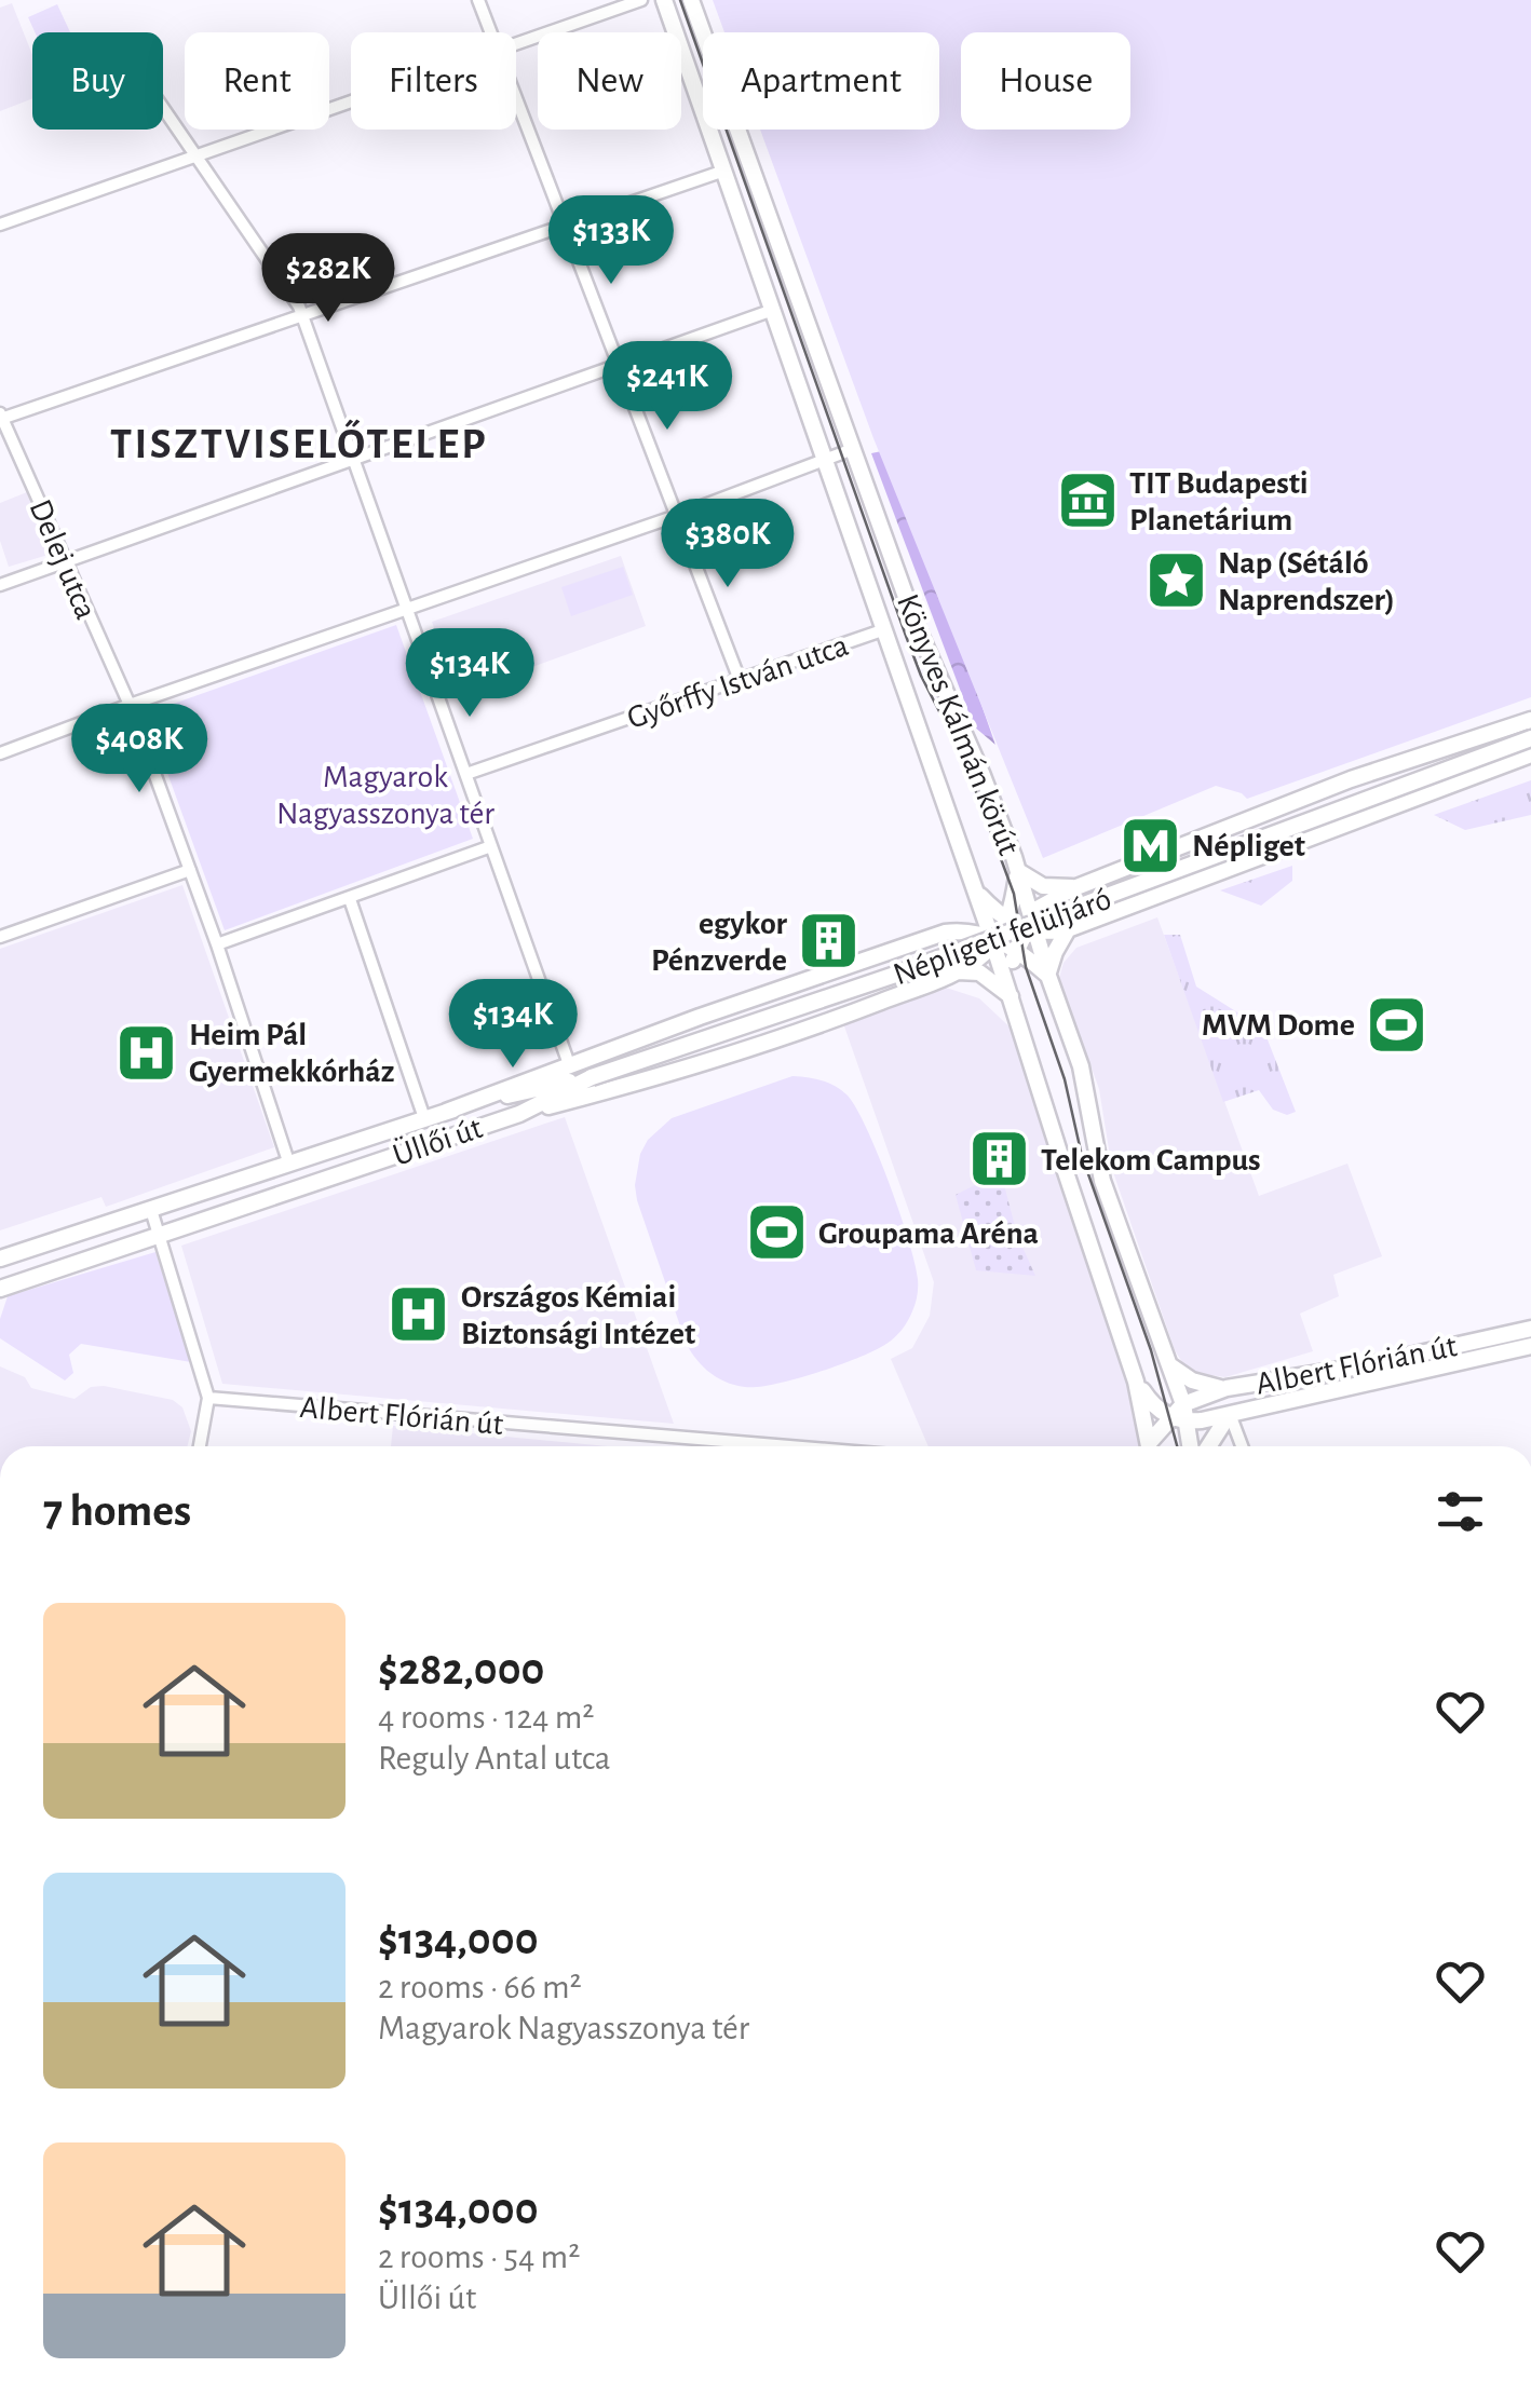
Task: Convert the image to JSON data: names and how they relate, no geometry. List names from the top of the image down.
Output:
{
  "streets": {
    "main road": [
      "Könyves Kálmán körút",
      "Népligeti felüljáró",
      "Üllői út",
      "Albert Flórián út"
    ],
    "street": ["Delej utca", "Győrffy István utca"]
  },
  "crossings": [
    ["Győrffy István utca", "Könyves Kálmán körút"],
    ["Könyves Kálmán körút", "Albert Flórián út"],
    ["Népligeti felüljáró", "Üllői út"]
  ],
  "districts": ["TISZTVISELŐTELEP"],
  "parks": ["Magyarok Nagyasszonya tér"],
  "places": {
    "museum": ["TIT Budapesti Planetárium"],
    "place": ["Nap (Sétáló Naprendszer)"],
    "metro station": ["Népliget"],
    "building": ["egykor Pénzverde", "Telekom Campus"],
    "sports": ["MVM Dome", "Groupama Aréna"],
    "hospital": ["Heim Pál Gyermekkórház", "Országos Kémiai Biztonsági Intézet"]
  },
  "page": {
    "chip": [
      "Buy",
      "Rent",
      "Filters",
      "New",
      "Apartment",
      "House"
    ],
    "price": [
      "$133K",
      "$282K",
      "$241K",
      "$380K",
      "$134K",
      "$408K",
      "$134K"
    ],
    "heading": "7 homes",
    "list": [
      {
        "name": "$282,000",
        "note": "4 rooms · 124 m² · Reguly Antal utca"
      },
      {
        "name": "$134,000",
        "note": "2 rooms · 66 m² · Magyarok Nagyasszonya tér"
      },
      {
        "name": "$134,000",
        "note": "2 rooms · 54 m² · Üllői út"
      }
    ]
  }
}
